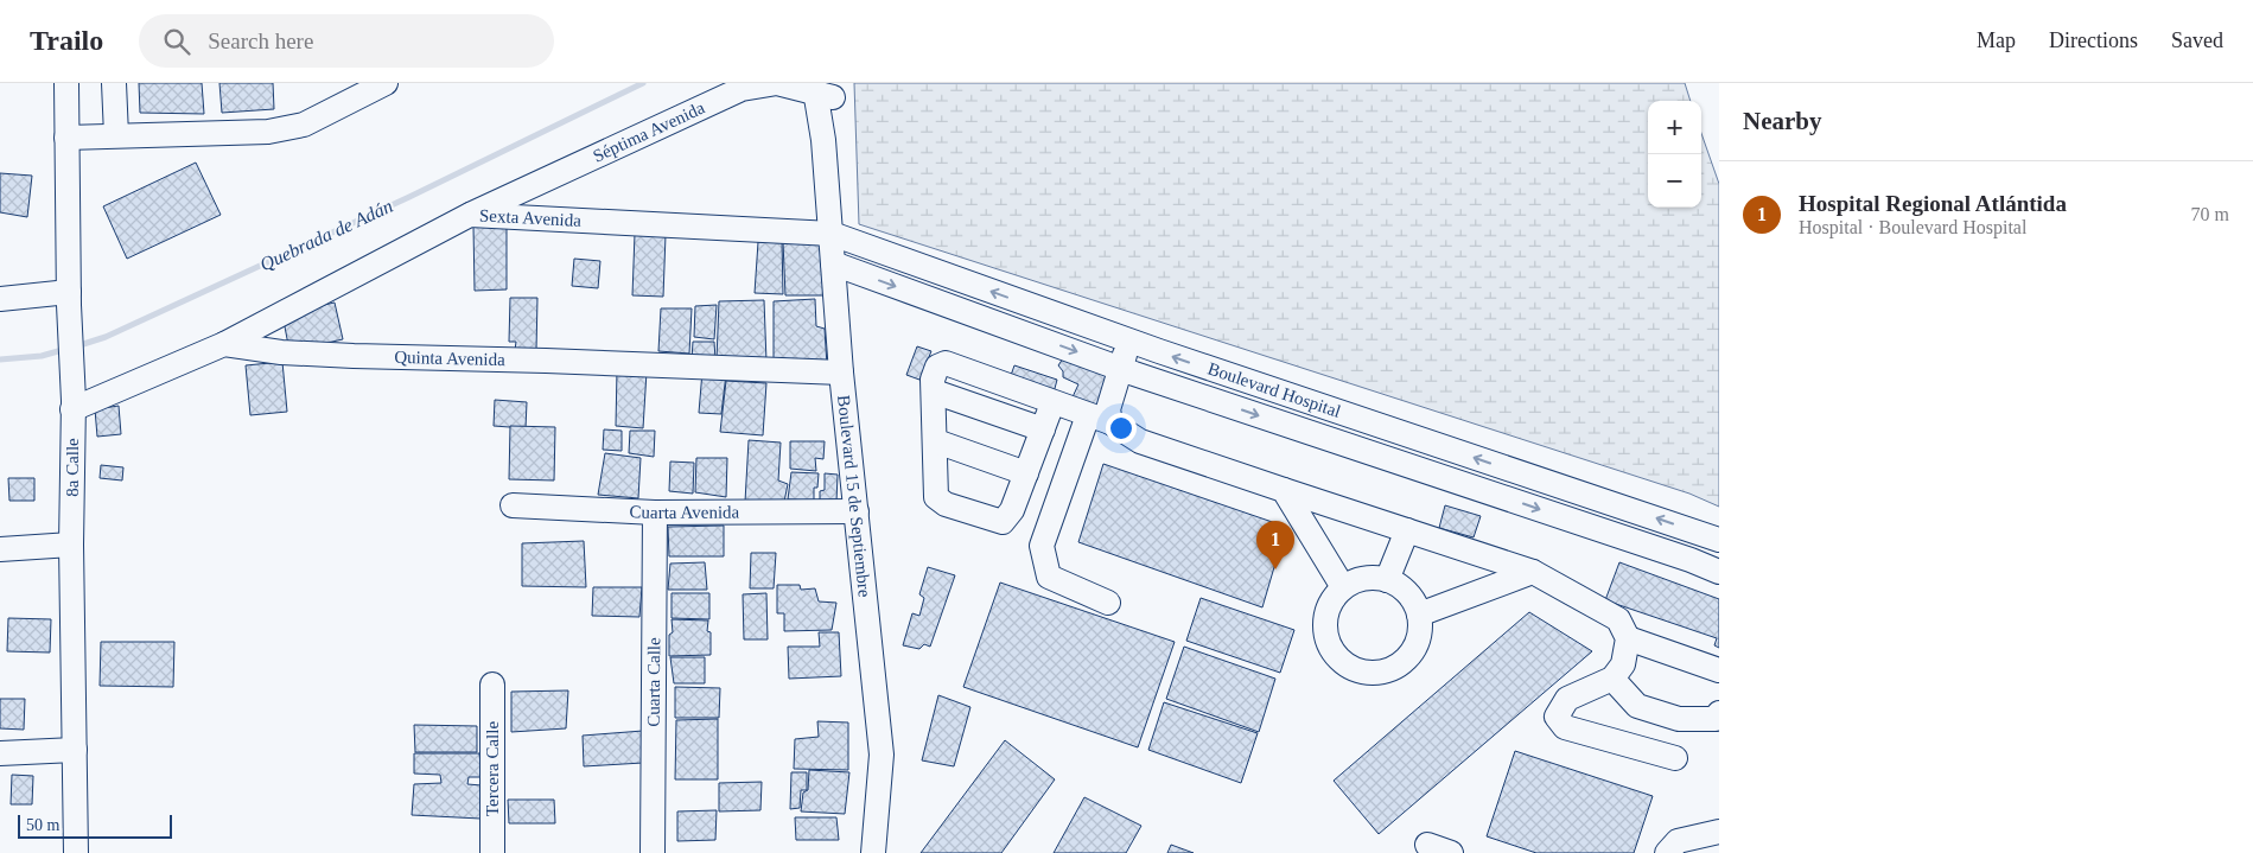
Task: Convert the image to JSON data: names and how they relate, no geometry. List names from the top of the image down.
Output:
{
  "streets": {
    "street": [
      "Séptima Avenida",
      "Sexta Avenida",
      "Quinta Avenida",
      "Boulevard Hospital",
      "8a Calle",
      "Boulevard 15 de Septiembre",
      "Cuarta Avenida",
      "Cuarta Calle",
      "Tercera Calle"
    ]
  },
  "crossings": [
    ["Séptima Avenida", "Sexta Avenida"],
    ["Séptima Avenida", "Boulevard 15 de Septiembre"],
    ["Sexta Avenida", "Quinta Avenida"],
    ["Sexta Avenida", "Boulevard Hospital"],
    ["Sexta Avenida", "Boulevard 15 de Septiembre"],
    ["Quinta Avenida", "Boulevard 15 de Septiembre"],
    ["Boulevard Hospital", "Boulevard 15 de Septiembre"],
    ["Boulevard 15 de Septiembre", "Cuarta Avenida"],
    ["Cuarta Avenida", "Cuarta Calle"]
  ],
  "water": ["Quebrada de Adán"],
  "scale_bar": "50 m",
  "page": {
    "header": "Trailo",
    "search": "Search here",
    "nav": ["Map", "Directions", "Saved"],
    "heading": "Nearby",
    "map_buttons": ["+", "−"],
    "list": [
      {
        "mark": "1",
        "name": "Hospital Regional Atlántida",
        "note": "Hospital · Boulevard Hospital",
        "value": "70 m"
      }
    ],
    "pins": "1",
    "scale": "50 m"
  }
}
